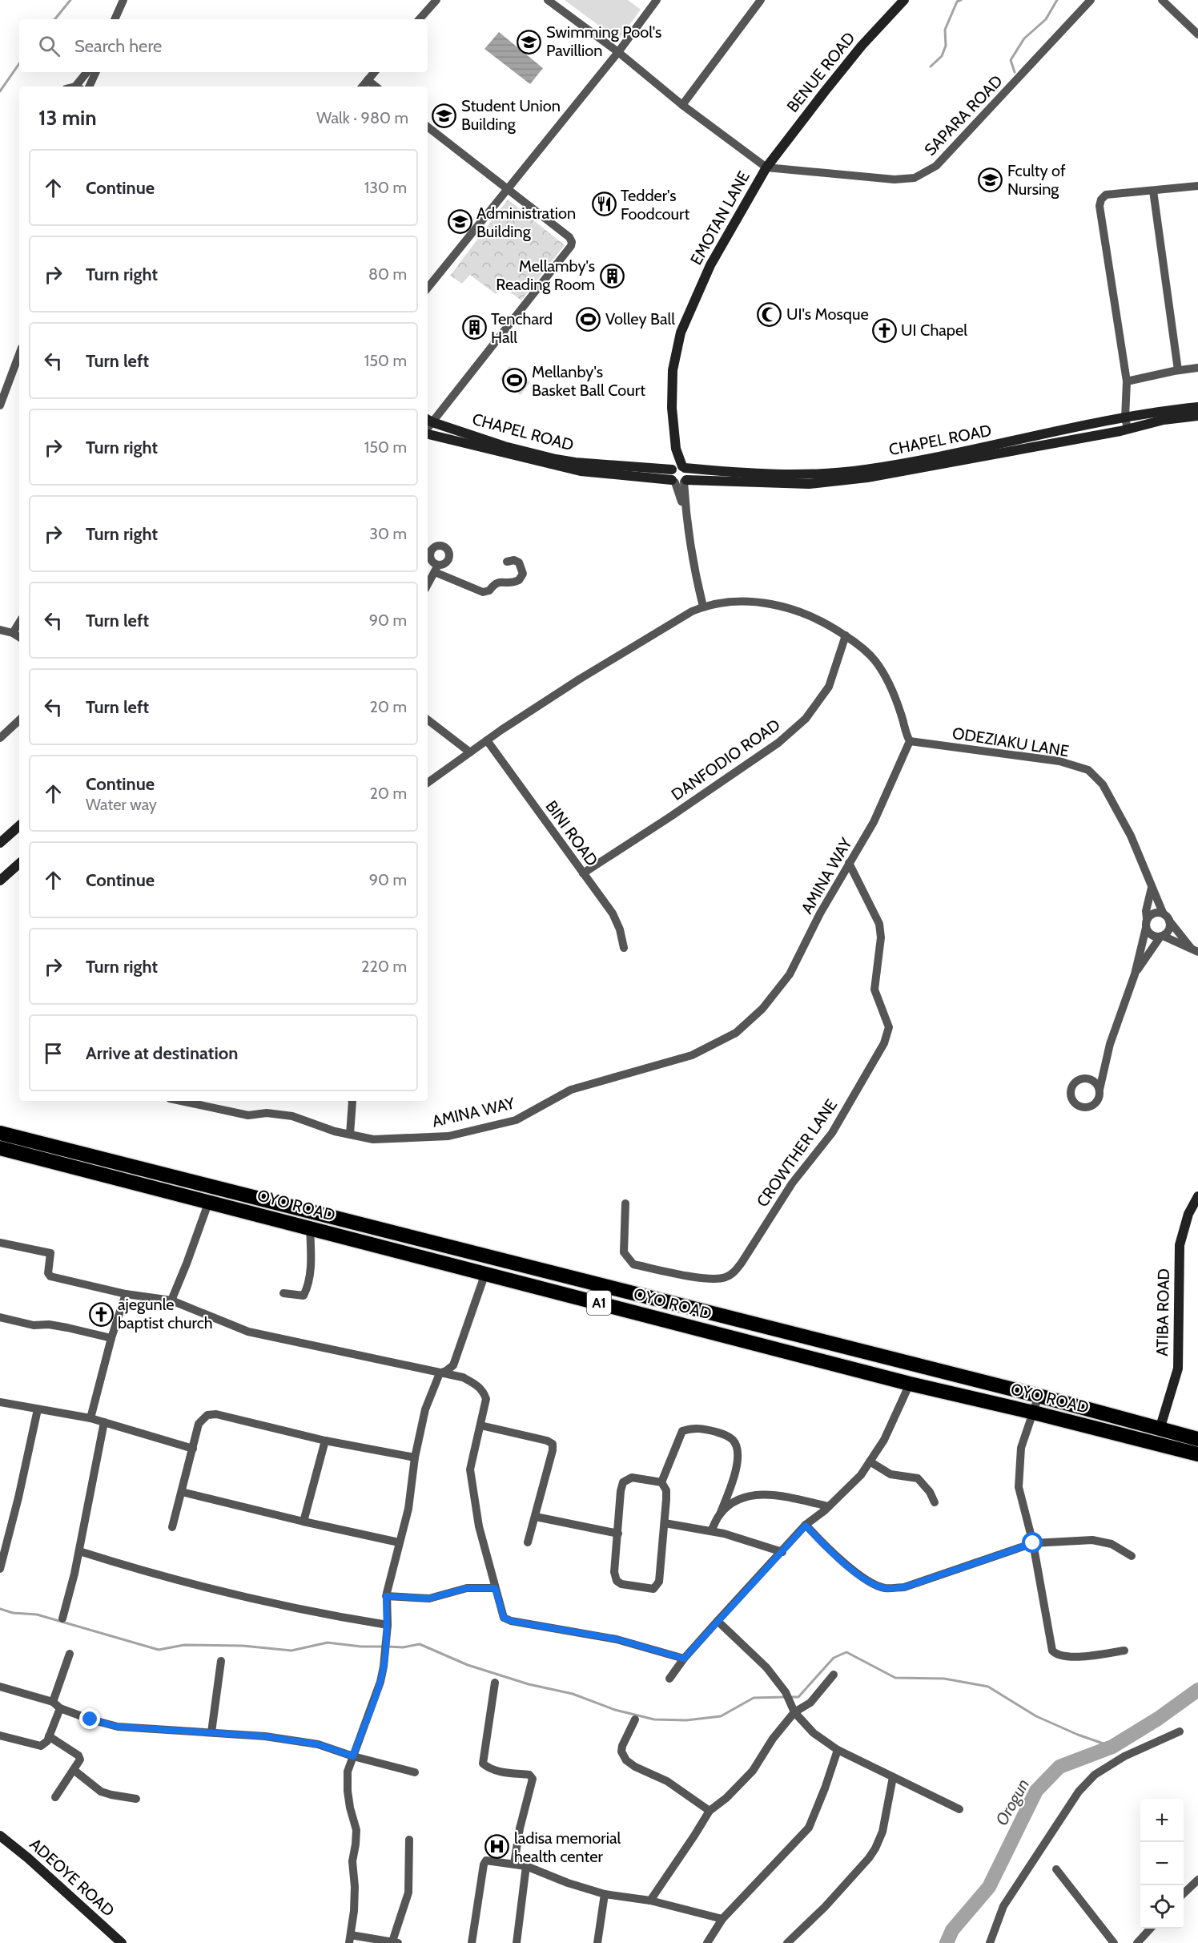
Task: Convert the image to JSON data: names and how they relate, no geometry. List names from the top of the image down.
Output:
{
  "streets": {
    "highway": ["OYO ROAD", "A1"],
    "street": [
      "BENUE ROAD",
      "SAPARA ROAD",
      "EMOTAN LANE",
      "CHAPEL ROAD",
      "ODEZIAKU LANE",
      "DANFODIO ROAD",
      "BINI ROAD",
      "AMINA WAY",
      "CROWTHER LANE",
      "ATIBA ROAD",
      "ADEOYE ROAD"
    ]
  },
  "crossings": [
    ["BENUE ROAD", "SAPARA ROAD"],
    ["BENUE ROAD", "EMOTAN LANE"],
    ["SAPARA ROAD", "EMOTAN LANE"],
    ["EMOTAN LANE", "CHAPEL ROAD"],
    ["ODEZIAKU LANE", "AMINA WAY"],
    ["DANFODIO ROAD", "BINI ROAD"],
    ["AMINA WAY", "CROWTHER LANE"],
    ["OYO ROAD", "ATIBA ROAD"]
  ],
  "water": ["Orogun"],
  "places": {
    "school or university": [
      "Swimming Pool's Pavillion",
      "Student Union Building",
      "Fculty of Nursing",
      "Administration Building"
    ],
    "restaurant": ["Tedder's Foodcourt"],
    "building": ["Mellamby's Reading Room", "Tenchard Hall"],
    "mosque": ["UI's Mosque"],
    "sports": ["Volley Ball", "Mellanby's Basket Ball Court"],
    "church": ["UI Chapel", "ajegunle baptist church"],
    "hospital": ["ladisa memorial health center"]
  },
  "page": {
    "search": "Search here",
    "heading": ["13 min", "Walk · 980 m"],
    "list": [
      ["Continue", "130 m"],
      ["Turn right", "80 m"],
      ["Turn left", "150 m"],
      ["Turn right", "150 m"],
      ["Turn right", "30 m"],
      ["Turn left", "90 m"],
      ["Turn left", "20 m"],
      ["Continue", "Water way", "20 m"],
      ["Continue", "90 m"],
      ["Turn right", "220 m"],
      "Arrive at destination"
    ],
    "map_buttons": ["+", "−"]
  }
}
